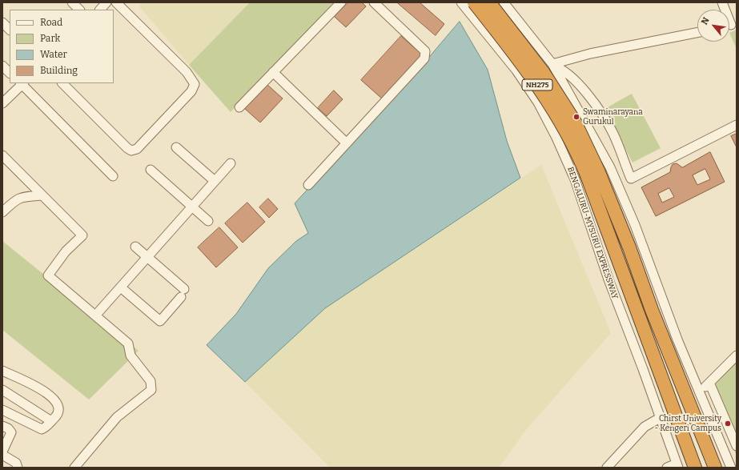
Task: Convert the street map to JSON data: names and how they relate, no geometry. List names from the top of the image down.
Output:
{
  "streets": {
    "highway": ["NH275", "BENGALURU-MYSURU EXPRESSWAY"]
  },
  "crossings": [
    ["NH275", "BENGALURU-MYSURU EXPRESSWAY"]
  ],
  "places": ["Swaminarayana Gurukul", "Chirst University - Kengeri Campus"],
  "legend": [
    "Road",
    "Park",
    "Water",
    "Building"
  ],
  "north": "top left"
}
